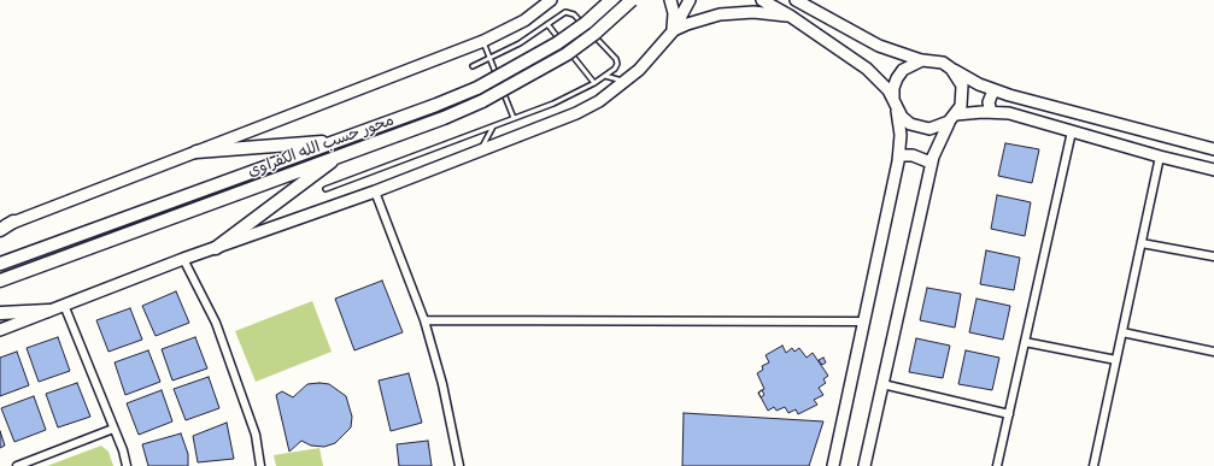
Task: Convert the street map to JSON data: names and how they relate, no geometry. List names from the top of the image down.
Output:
{
  "streets": {
    "main road": ["محور حسب الله الكفراوى"]
  }
}
